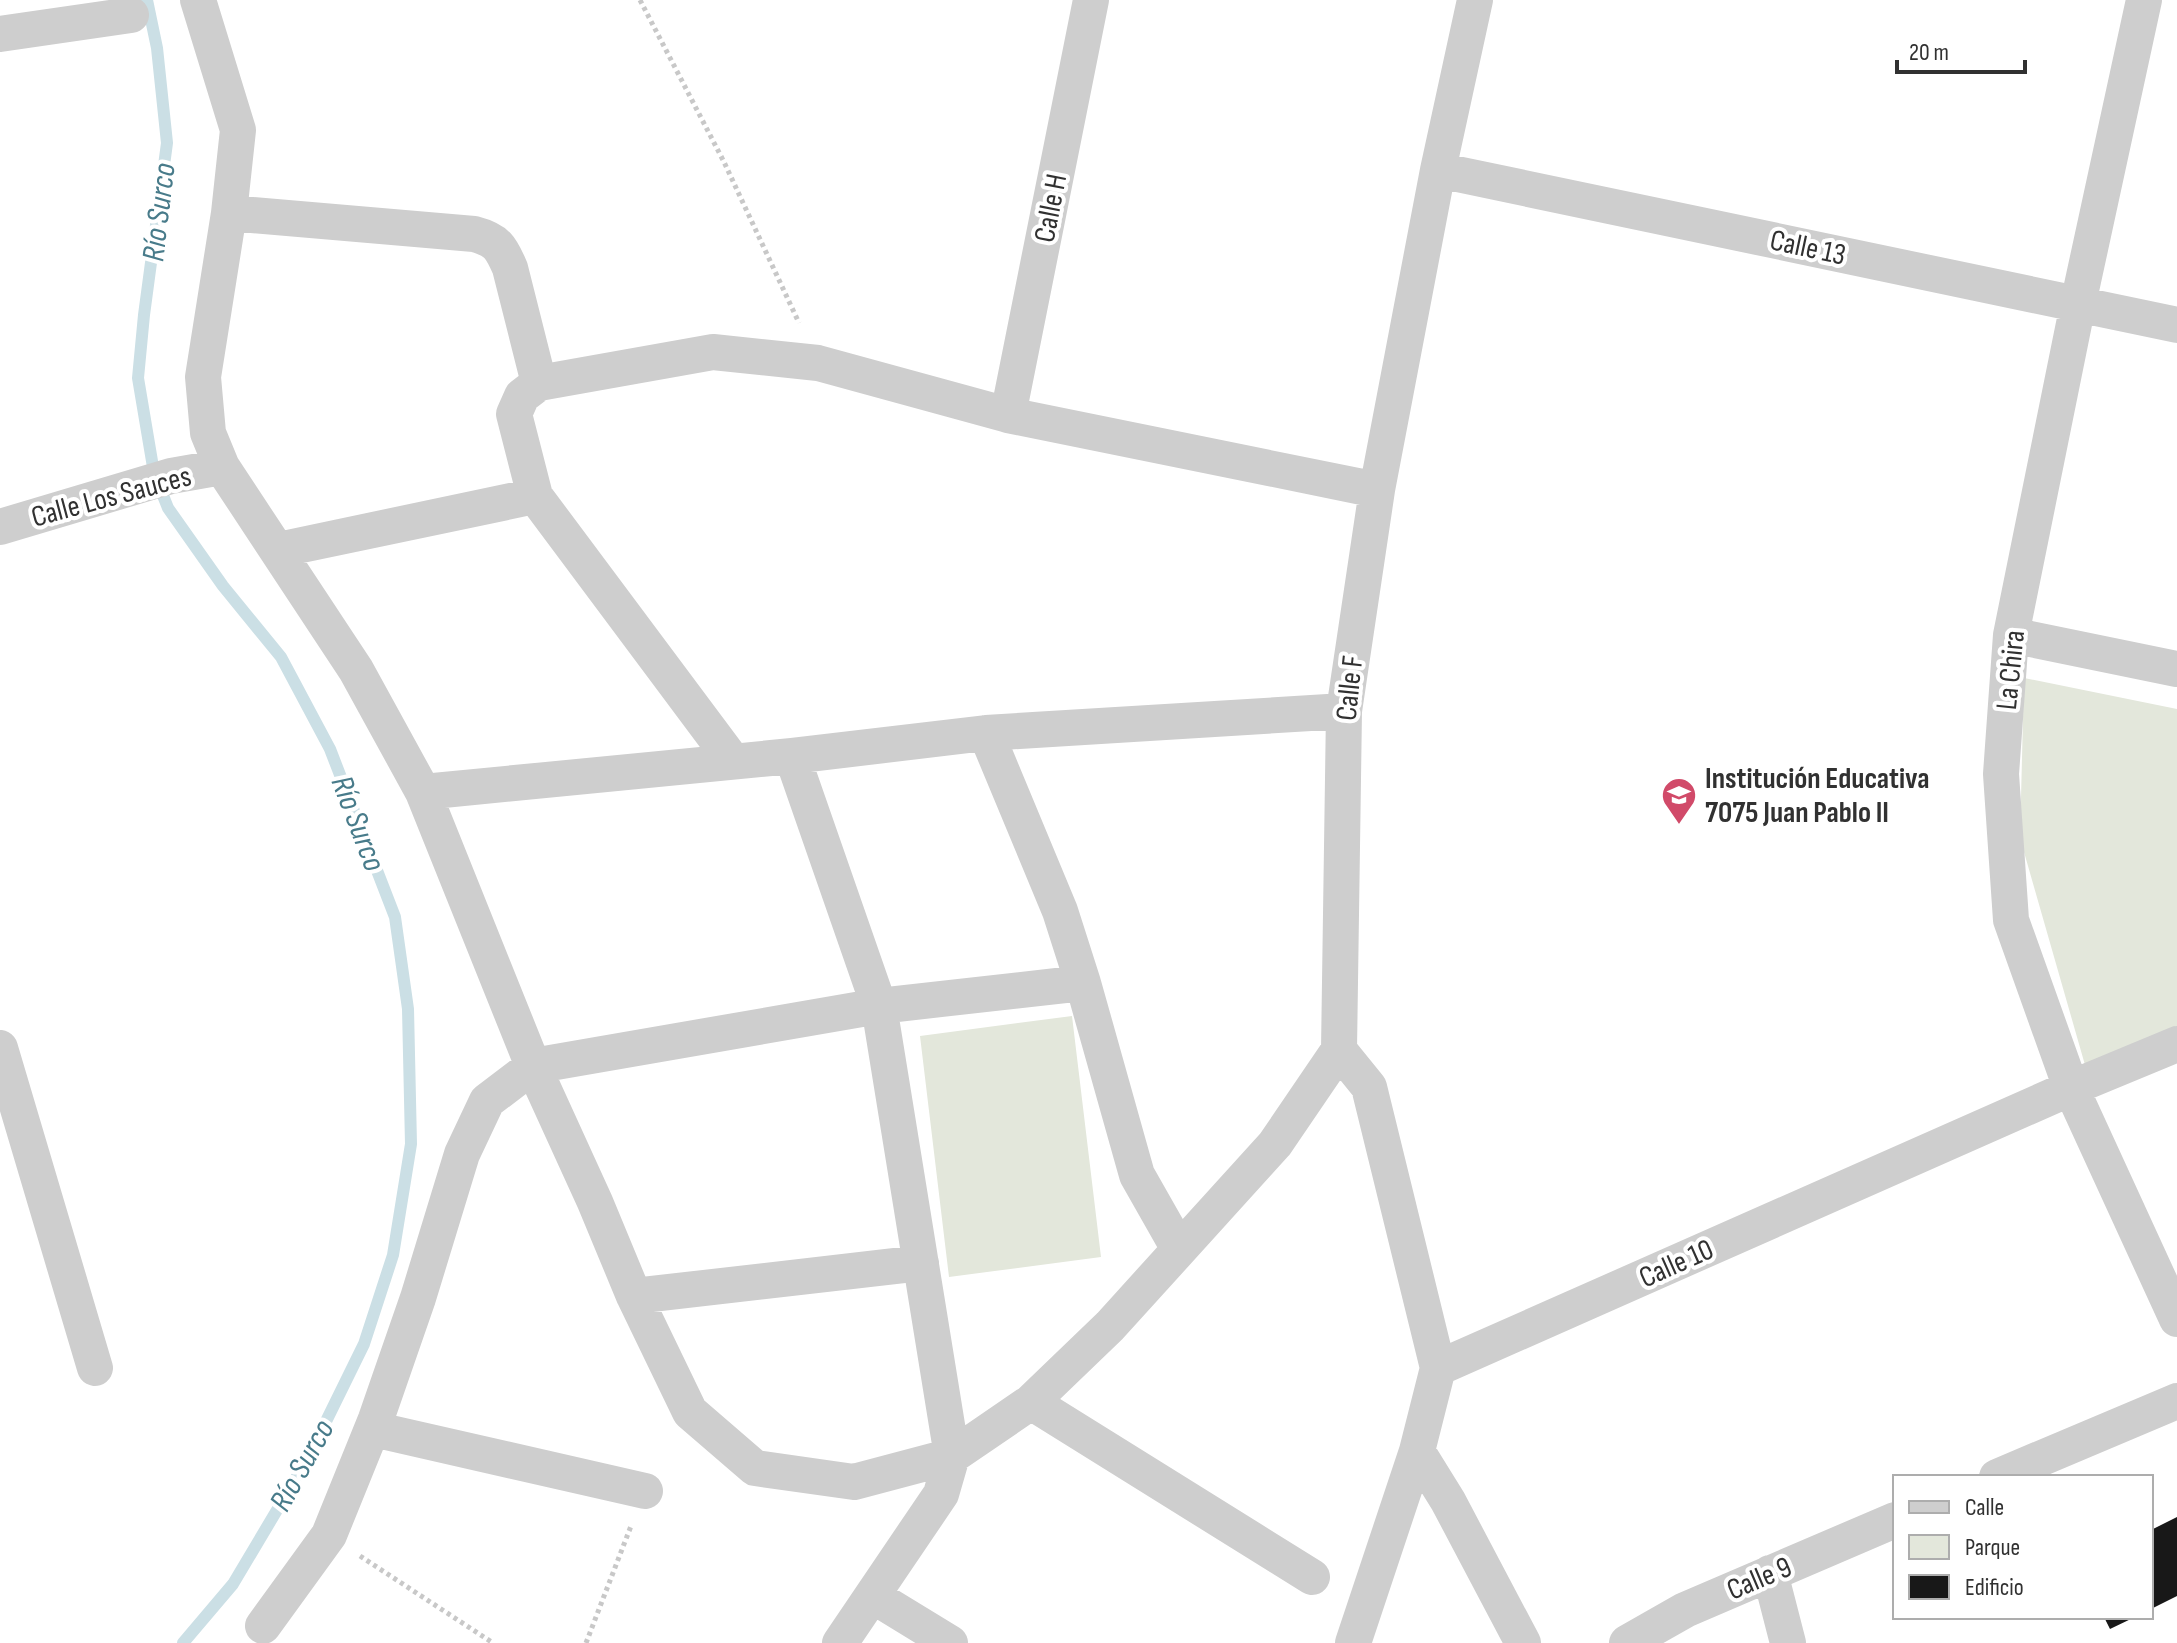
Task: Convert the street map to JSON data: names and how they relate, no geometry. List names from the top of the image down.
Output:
{
  "streets": {
    "street": [
      "Calle H",
      "Calle 13",
      "Calle Los Sauces",
      "La Chira",
      "Calle F",
      "Calle 10",
      "Calle 9"
    ]
  },
  "crossings": [
    ["Calle 13", "La Chira"],
    ["Calle 13", "Calle F"],
    ["La Chira", "Calle 10"]
  ],
  "water": ["Río Surco"],
  "places": {
    "school or university": ["Institución Educativa 7075 Juan Pablo II"]
  },
  "legend": ["Calle", "Parque", "Edificio"],
  "scale_bar": "20 m"
}
